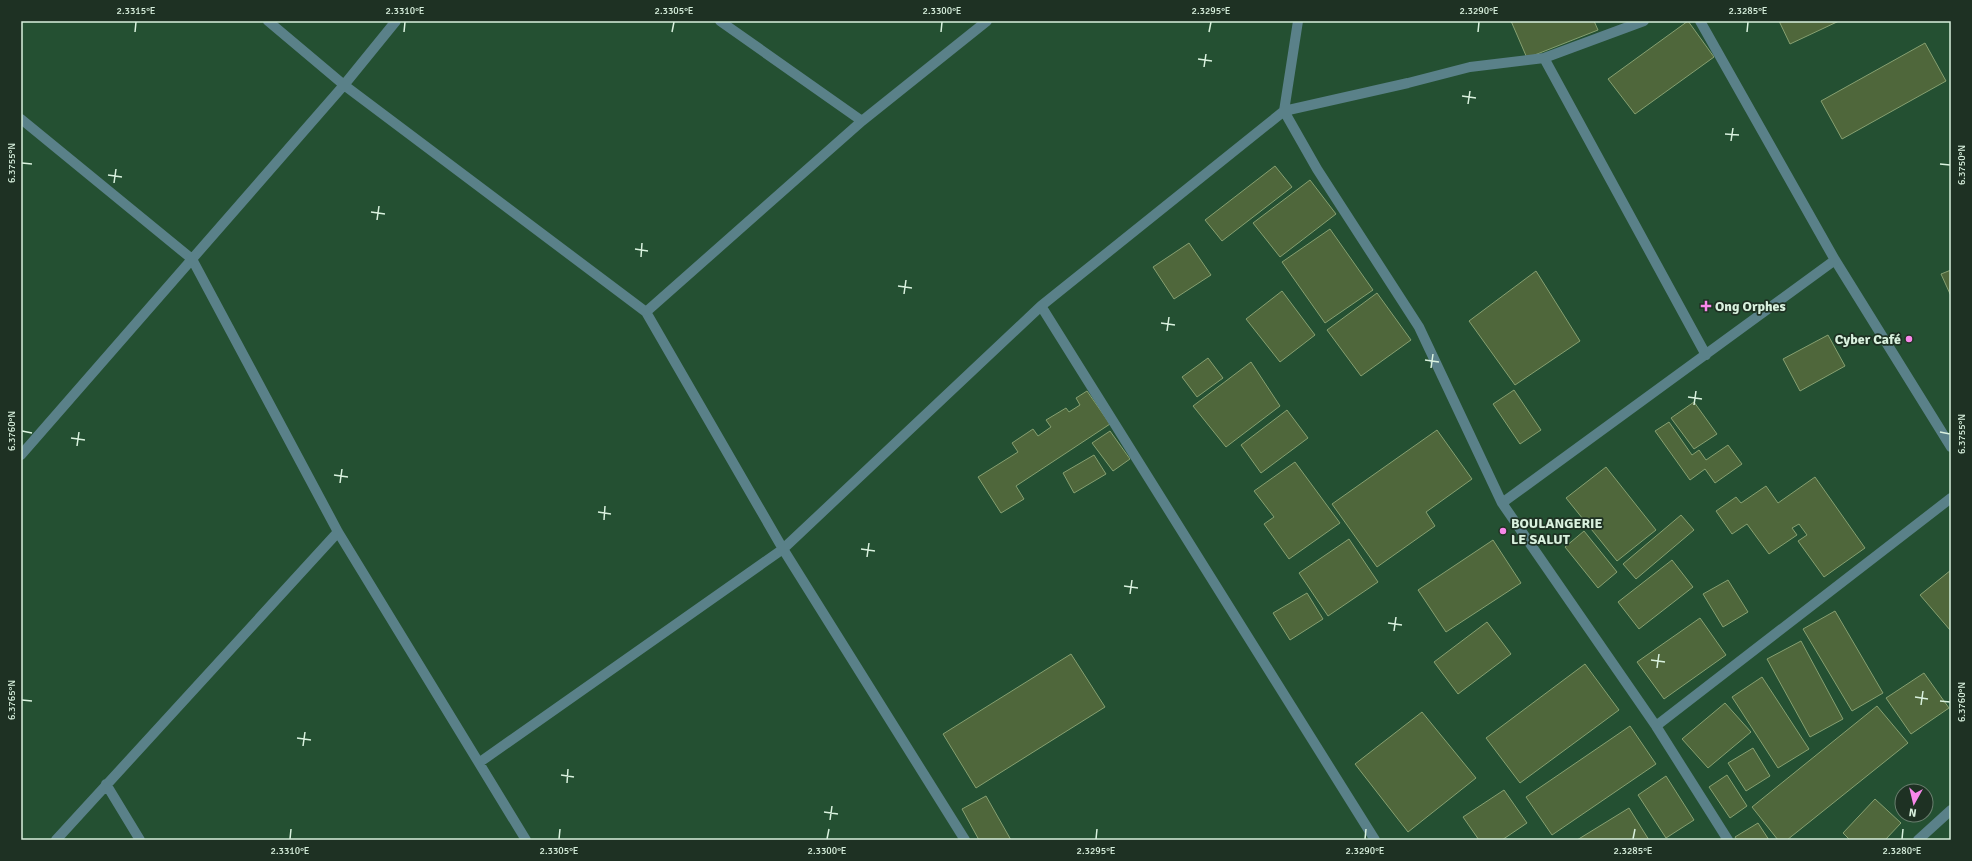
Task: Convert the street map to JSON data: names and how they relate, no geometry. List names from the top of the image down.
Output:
{
  "places": {
    "health": ["Ong Orphes"],
    "other": ["Cyber Café", "BOULANGERIE LE SALUT"]
  },
  "north": "bottom",
  "coordinates": [
    "2.3315°E",
    "2.3310°E",
    "2.3305°E",
    "2.3300°E",
    "2.3295°E",
    "2.3290°E",
    "2.3285°E",
    "6.3755°N",
    "6.3750°N",
    "6.3760°N",
    "6.3765°N",
    "2.3280°E"
  ]
}
